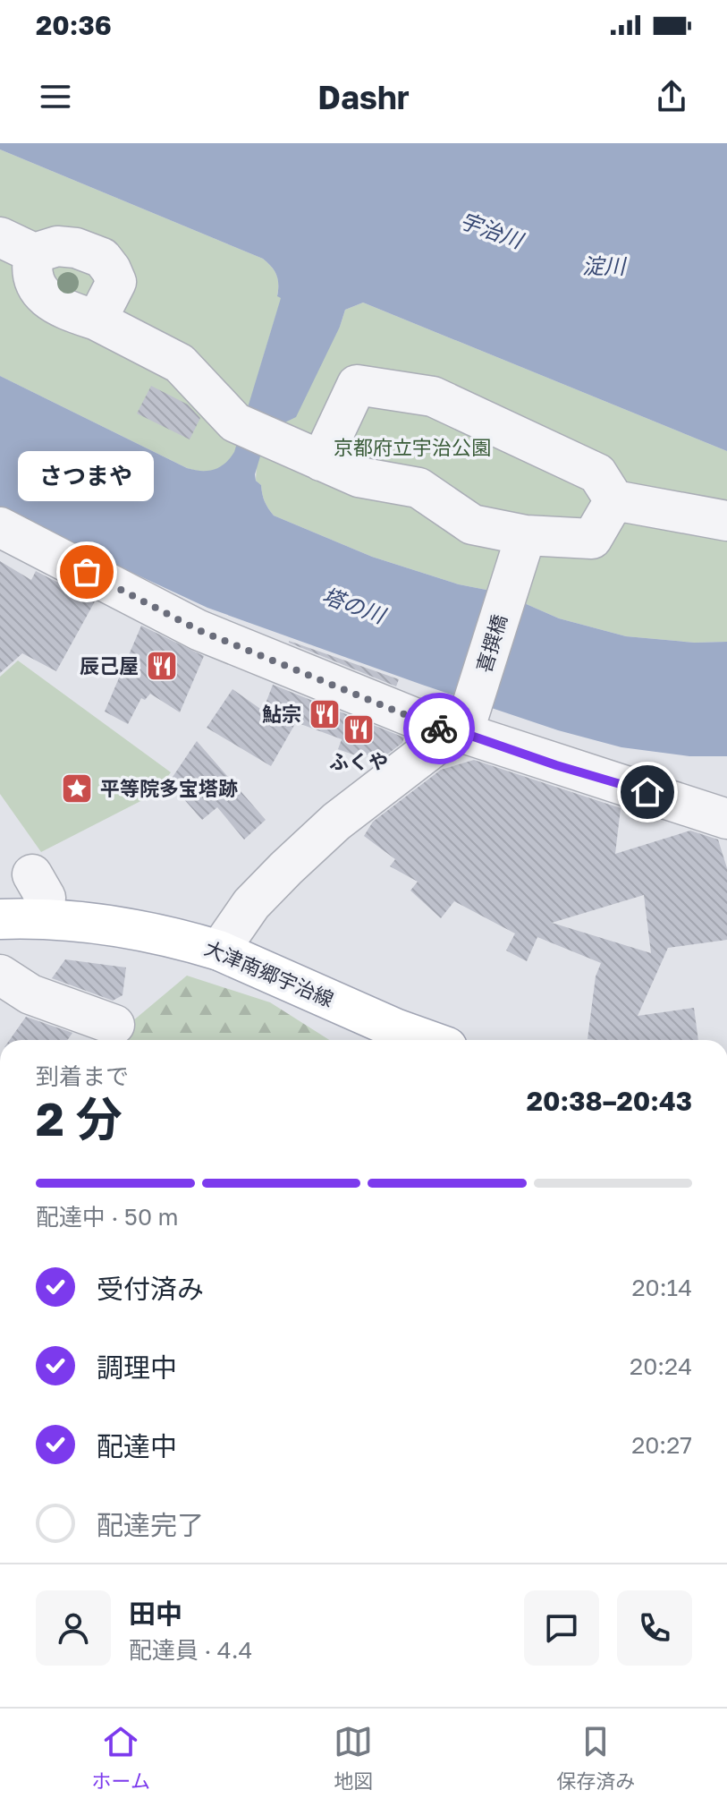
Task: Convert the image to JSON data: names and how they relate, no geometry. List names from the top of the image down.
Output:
{
  "streets": {
    "main road": ["大津南郷宇治線"],
    "street": ["喜撰橋"]
  },
  "water": ["宇治川", "淀川", "塔の川"],
  "parks": ["京都府立宇治公園"],
  "places": {
    "other": ["さつまや"],
    "restaurant": ["辰己屋", "鮎宗", "ふくや"],
    "place": ["平等院多宝塔跡"]
  },
  "page": {
    "status": "20:36",
    "header": "Dashr",
    "bubble": "さつまや",
    "heading": ["2 分", "到着まで", "20:38–20:43"],
    "panel": ["田中", "配達員 · 4.4"],
    "bar": "配達中 · 50 m",
    "list": [
      ["受付済み", "20:14"],
      ["調理中", "20:24"],
      ["配達中", "20:27"],
      "配達完了"
    ],
    "tabs": ["ホーム", "地図", "保存済み"]
  }
}
